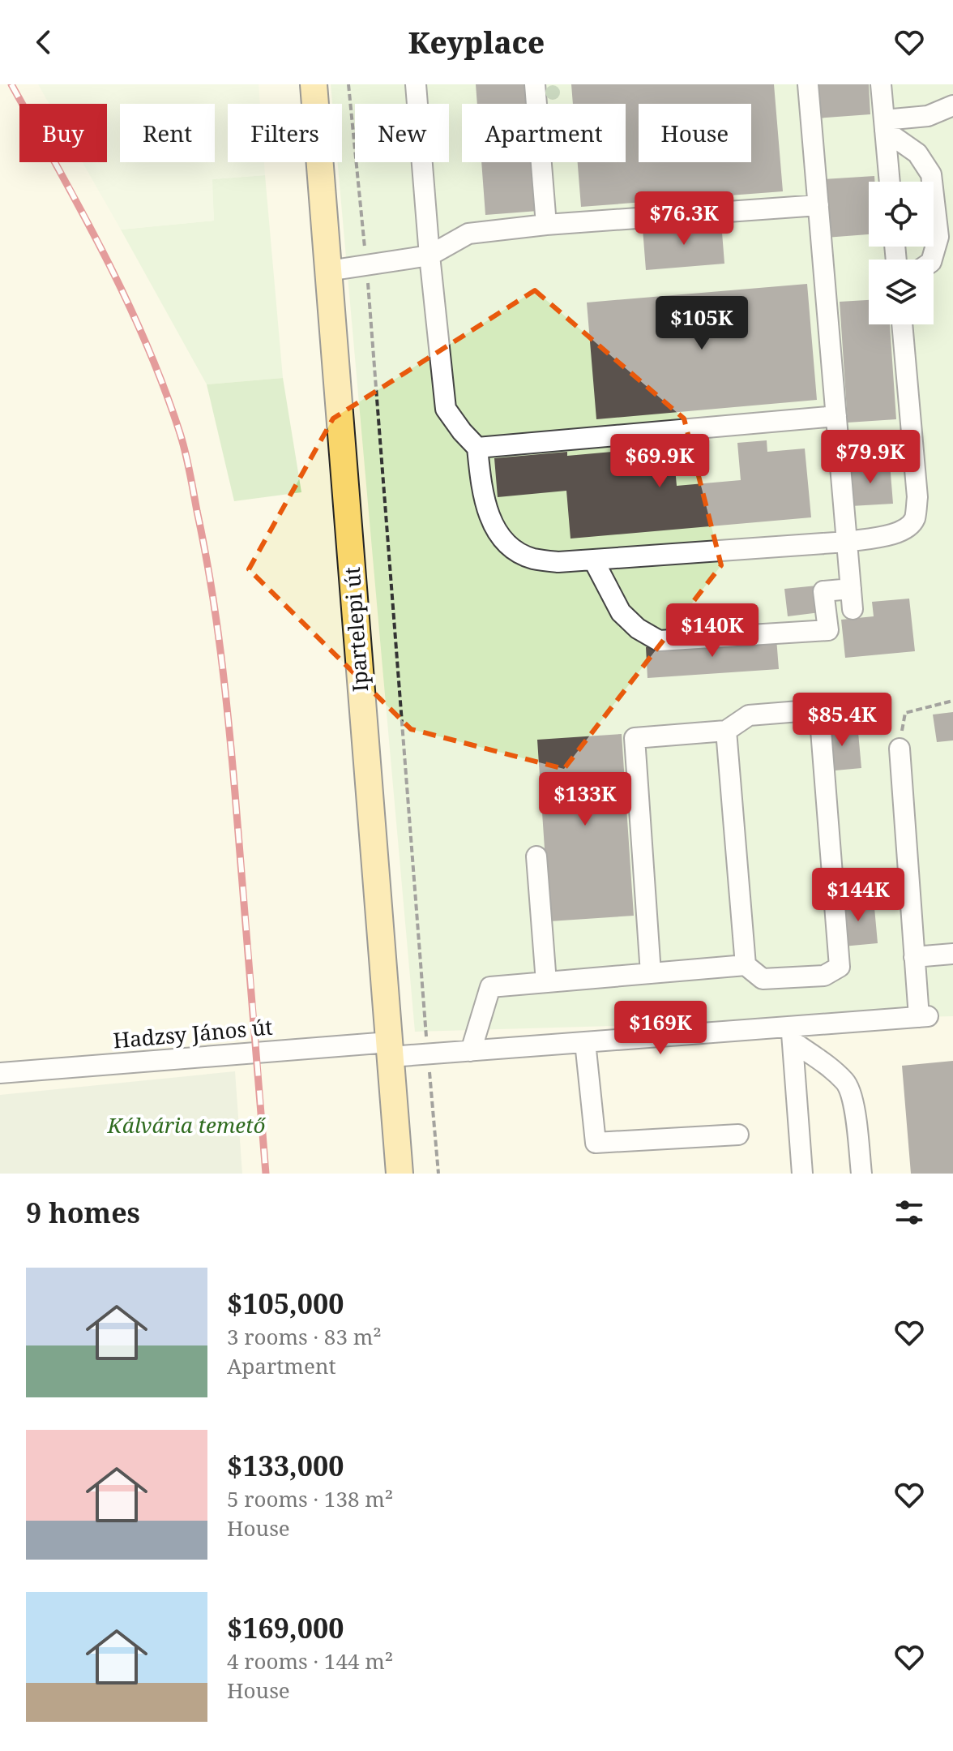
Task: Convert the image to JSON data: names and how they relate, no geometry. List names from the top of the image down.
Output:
{
  "streets": {
    "main road": ["Ipartelepi út"],
    "street": ["Hadzsy János út"]
  },
  "crossings": [
    ["Ipartelepi út", "Hadzsy János út"]
  ],
  "parks": ["Kálvária temető"],
  "page": {
    "header": "Keyplace",
    "chip": [
      "Buy",
      "Rent",
      "Filters",
      "New",
      "Apartment",
      "House"
    ],
    "price": [
      "$76.3K",
      "$105K",
      "$79.9K",
      "$69.9K",
      "$140K",
      "$85.4K",
      "$133K",
      "$144K",
      "$169K"
    ],
    "heading": "9 homes",
    "list": [
      {
        "name": "$105,000",
        "note": "3 rooms · 83 m² · Apartment"
      },
      {
        "name": "$133,000",
        "note": "5 rooms · 138 m² · House"
      },
      {
        "name": "$169,000",
        "note": "4 rooms · 144 m² · House"
      }
    ]
  }
}
